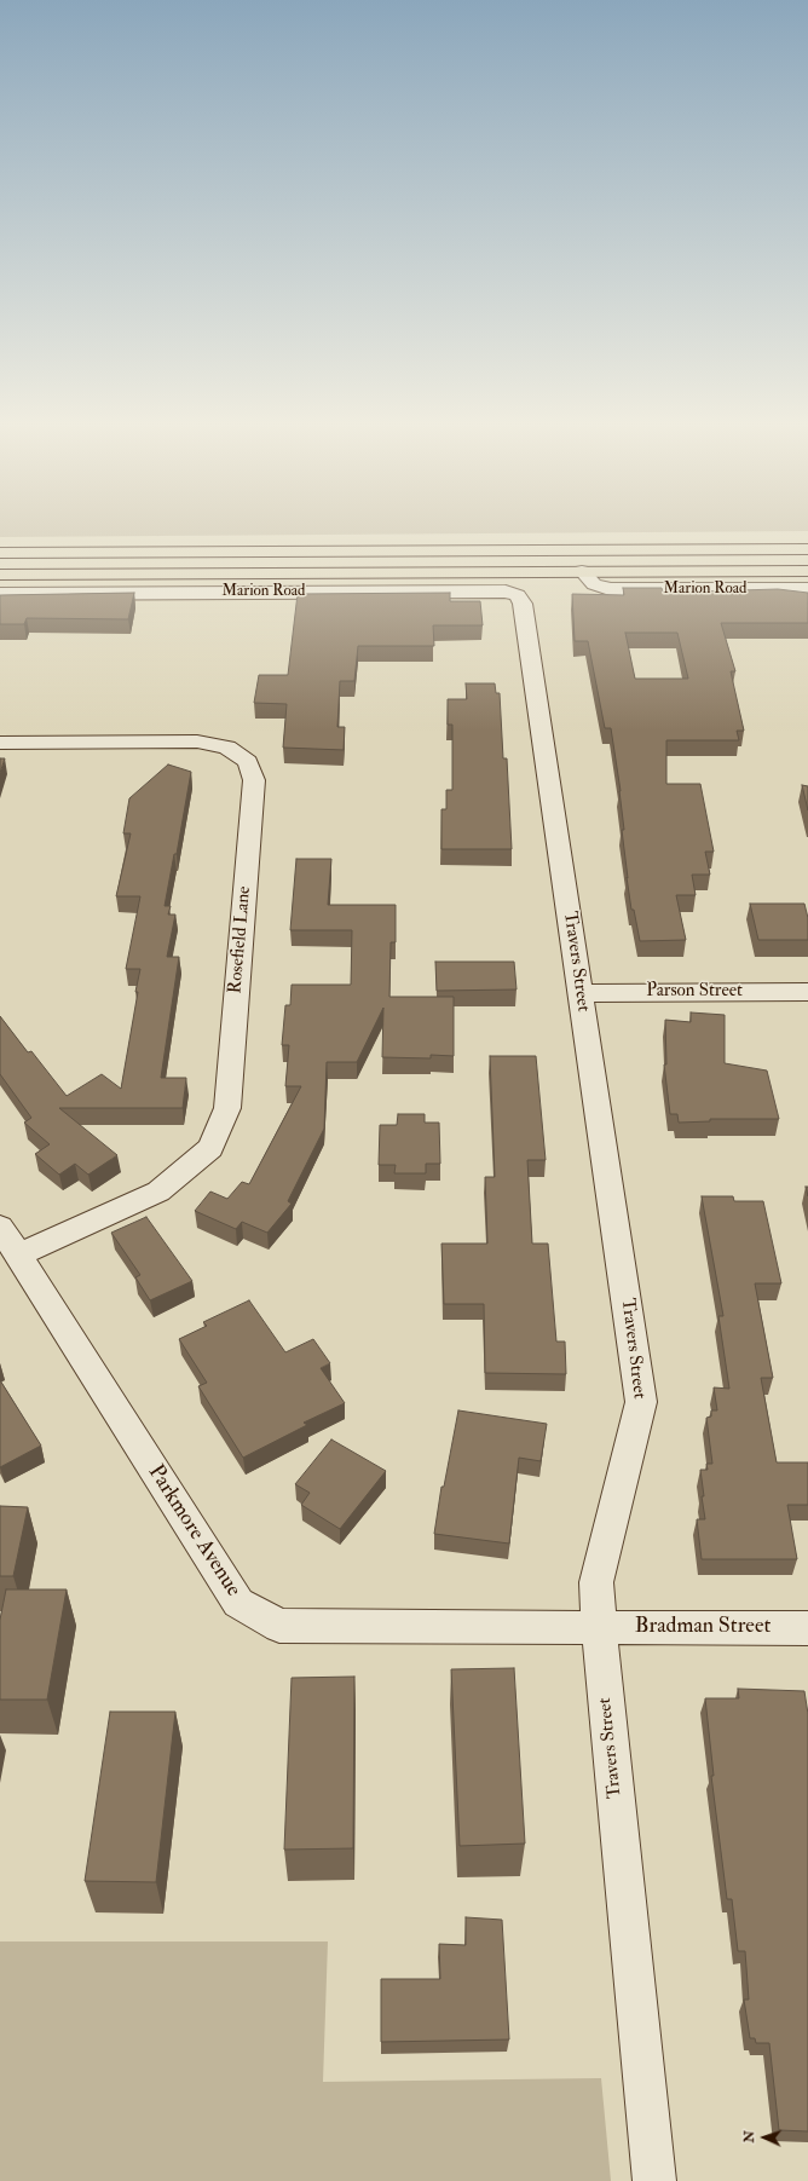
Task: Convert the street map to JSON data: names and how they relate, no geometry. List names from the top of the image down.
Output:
{
  "streets": {
    "main road": ["Marion Road"],
    "street": [
      "Rosefield Lane",
      "Travers Street",
      "Parson Street",
      "Parkmore Avenue",
      "Bradman Street"
    ]
  },
  "crossings": [
    ["Marion Road", "Travers Street"],
    ["Rosefield Lane", "Parkmore Avenue"],
    ["Travers Street", "Parson Street"],
    ["Travers Street", "Parkmore Avenue"],
    ["Travers Street", "Bradman Street"],
    ["Parkmore Avenue", "Bradman Street"]
  ],
  "north": "left"
}
